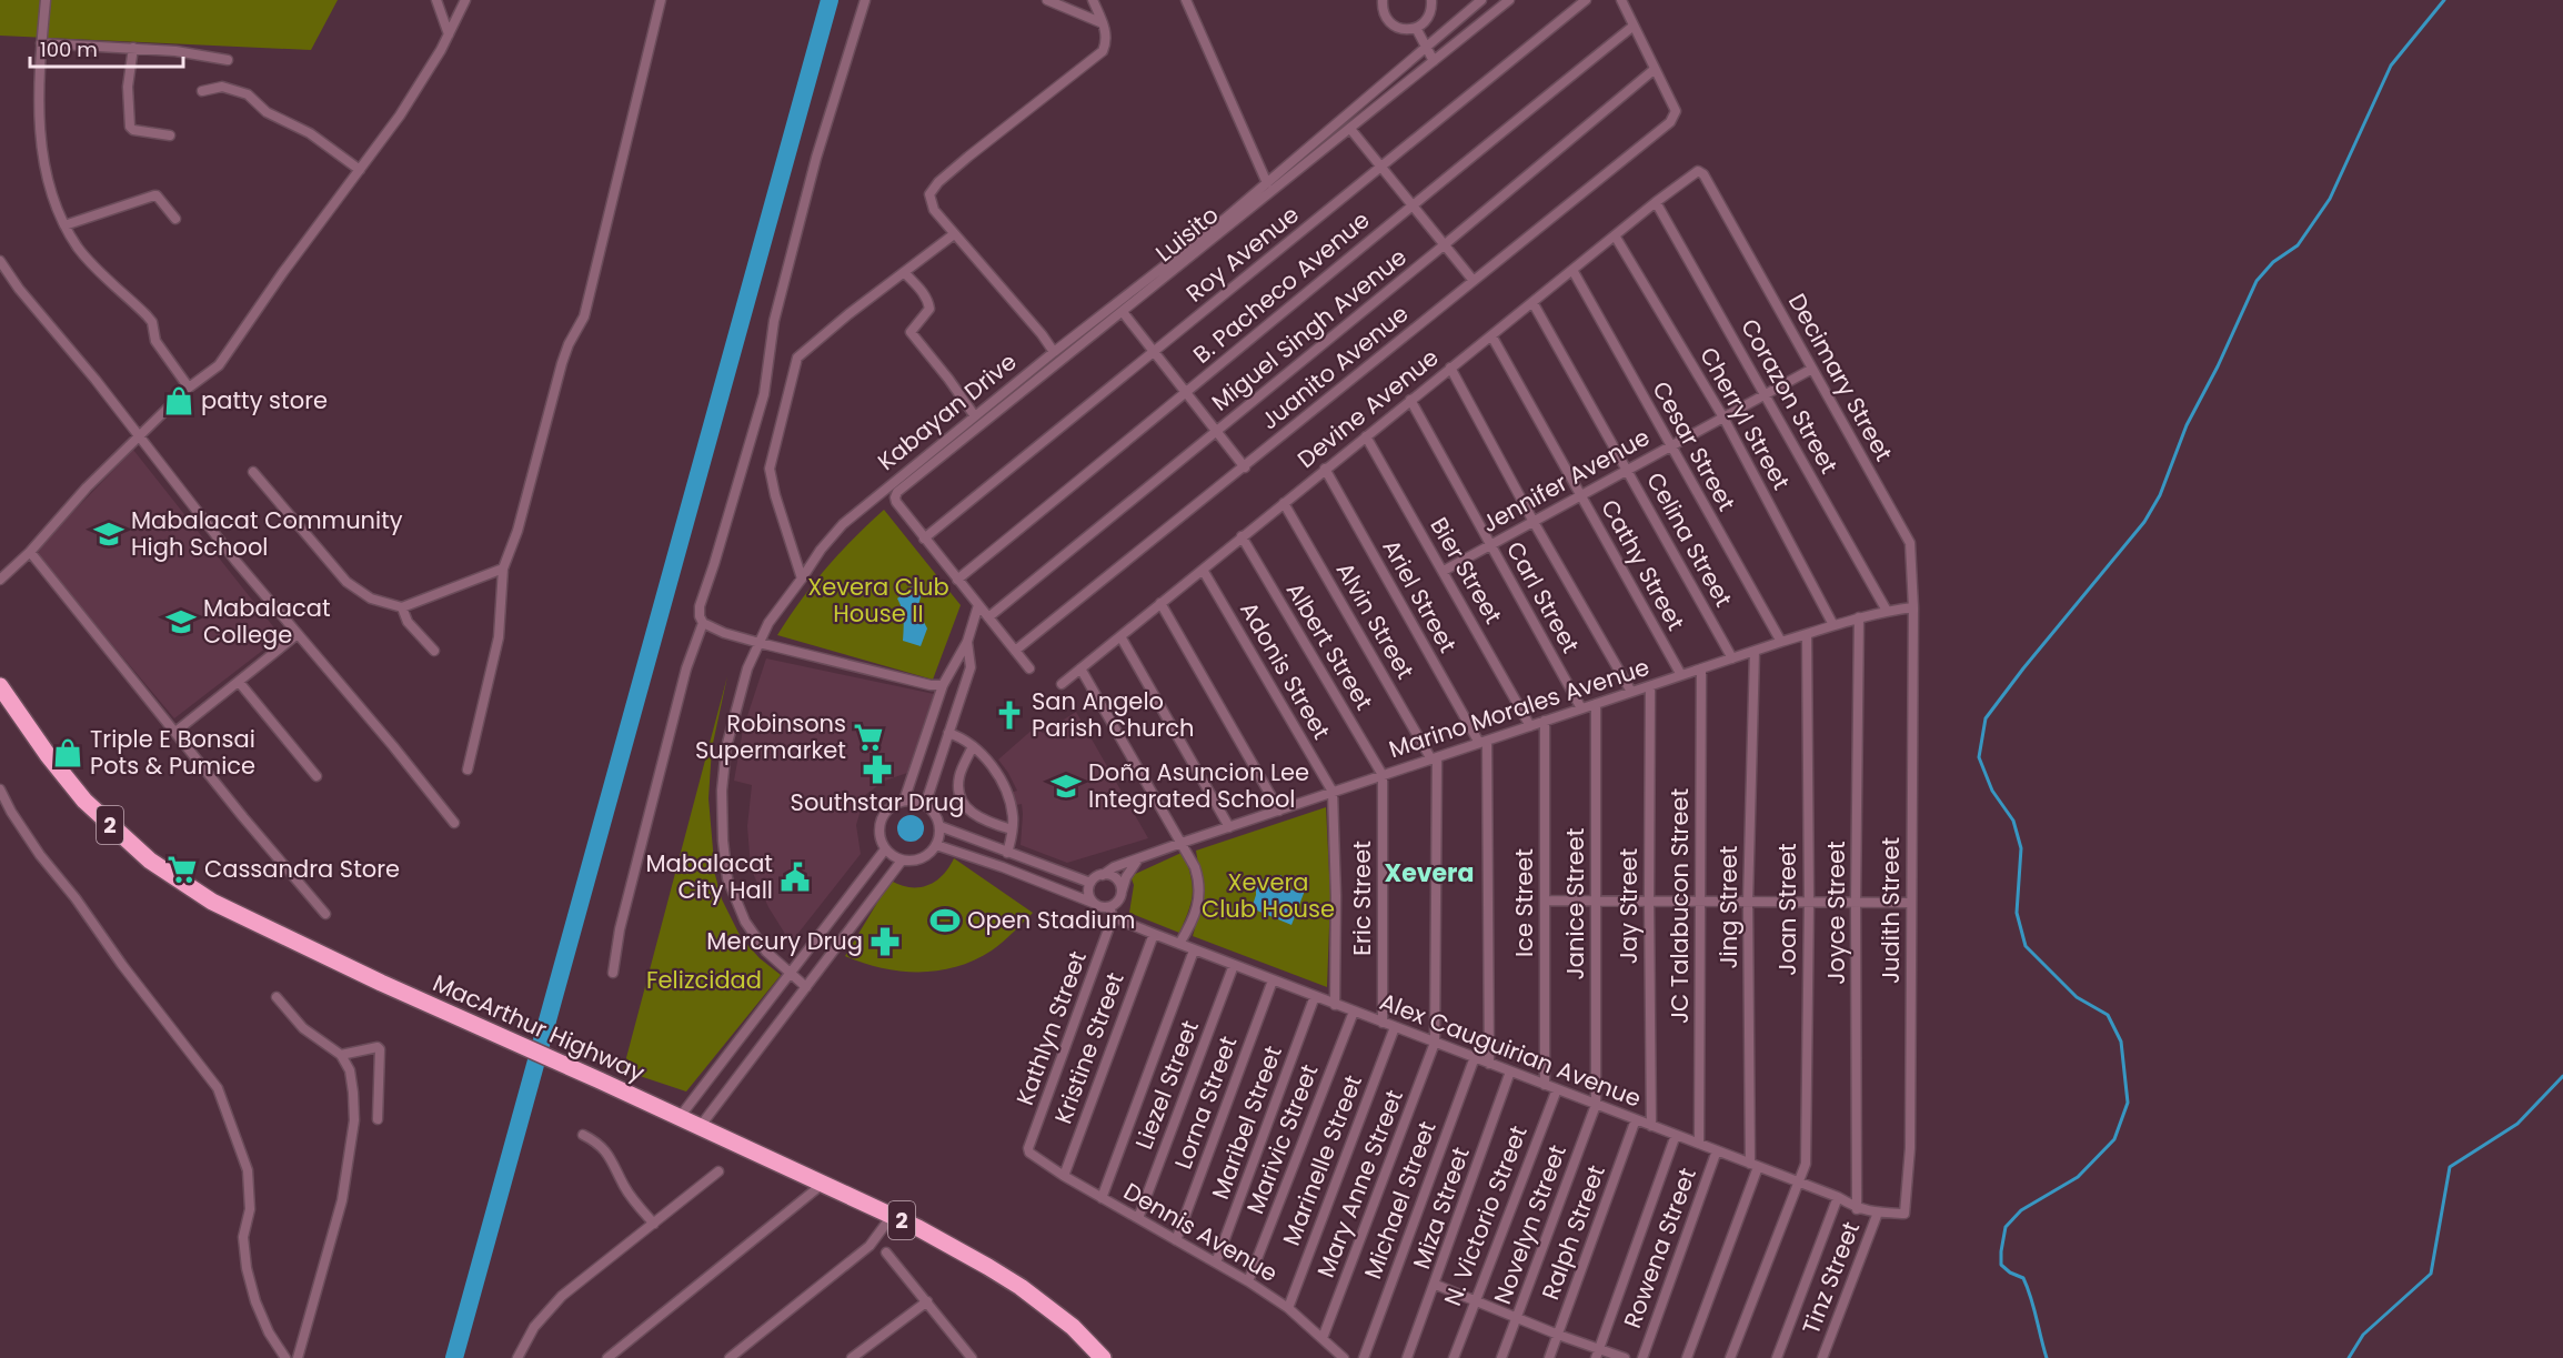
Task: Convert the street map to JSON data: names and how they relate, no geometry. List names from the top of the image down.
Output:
{
  "streets": {
    "highway": ["2", "MacArthur Highway"],
    "street": [
      "Luisito",
      "Roy Avenue",
      "B. Pacheco Avenue",
      "Miguel Singh Avenue",
      "Juanito Avenue",
      "Decimary Street",
      "Corazon Street",
      "Devine Avenue",
      "Kabayan Drive",
      "Cherryl Street",
      "Cesar Street",
      "Jennifer Avenue",
      "Celina Street",
      "Cathy Street",
      "Bier Street",
      "Ariel Street",
      "Carl Street",
      "Alvin Street",
      "Albert Street",
      "Adonis Street",
      "Marino Morales Avenue",
      "Eric Street",
      "Ice Street",
      "Janice Street",
      "Jay Street",
      "JC Talabucon Street",
      "Jing Street",
      "Joan Street",
      "Judith Street",
      "Joyce Street",
      "Kathlyn Street",
      "Kristine Street",
      "Alex Cauguirian Avenue",
      "Liezel Street",
      "Lorna Street",
      "Maribel Street",
      "Marivic Street",
      "Marinelle Street",
      "Mary Anne Street",
      "Michael Street",
      "Miza Street",
      "N. Victorio Street",
      "Novelyn Street",
      "Dennis Avenue",
      "Ralph Street",
      "Rowena Street",
      "Tinz Street"
    ]
  },
  "crossings": [
    ["Luisito", "Roy Avenue"],
    ["Miguel Singh Avenue", "Juanito Avenue"],
    ["Decimary Street", "Devine Avenue"],
    ["Decimary Street", "Jennifer Avenue"],
    ["Decimary Street", "Marino Morales Avenue"],
    ["Decimary Street", "Judith Street"],
    ["Corazon Street", "Devine Avenue"],
    ["Corazon Street", "Jennifer Avenue"],
    ["Corazon Street", "Marino Morales Avenue"],
    ["Devine Avenue", "Cherryl Street"],
    ["Devine Avenue", "Cesar Street"],
    ["Devine Avenue", "Celina Street"],
    ["Devine Avenue", "Cathy Street"],
    ["Devine Avenue", "Bier Street"],
    ["Devine Avenue", "Ariel Street"],
    ["Devine Avenue", "Carl Street"],
    ["Devine Avenue", "Alvin Street"],
    ["Devine Avenue", "Albert Street"],
    ["Devine Avenue", "Adonis Street"],
    ["Cherryl Street", "Jennifer Avenue"],
    ["Cherryl Street", "Marino Morales Avenue"],
    ["Cesar Street", "Jennifer Avenue"],
    ["Cesar Street", "Marino Morales Avenue"],
    ["Jennifer Avenue", "Celina Street"],
    ["Jennifer Avenue", "Cathy Street"],
    ["Jennifer Avenue", "Bier Street"],
    ["Jennifer Avenue", "Carl Street"],
    ["Celina Street", "Marino Morales Avenue"],
    ["Cathy Street", "Marino Morales Avenue"],
    ["Bier Street", "Marino Morales Avenue"],
    ["Ariel Street", "Marino Morales Avenue"],
    ["Carl Street", "Marino Morales Avenue"],
    ["Alvin Street", "Marino Morales Avenue"],
    ["Albert Street", "Marino Morales Avenue"],
    ["Albert Street", "Eric Street"],
    ["Adonis Street", "Marino Morales Avenue"],
    ["Marino Morales Avenue", "Eric Street"],
    ["Marino Morales Avenue", "Ice Street"],
    ["Marino Morales Avenue", "Janice Street"],
    ["Marino Morales Avenue", "Jay Street"],
    ["Marino Morales Avenue", "JC Talabucon Street"],
    ["Marino Morales Avenue", "Jing Street"],
    ["Marino Morales Avenue", "Joan Street"],
    ["Marino Morales Avenue", "Judith Street"],
    ["Marino Morales Avenue", "Joyce Street"],
    ["Marino Morales Avenue", "Kathlyn Street"],
    ["Marino Morales Avenue", "Alex Cauguirian Avenue"],
    ["Eric Street", "Alex Cauguirian Avenue"],
    ["Ice Street", "Alex Cauguirian Avenue"],
    ["Janice Street", "Alex Cauguirian Avenue"],
    ["Janice Street", "Novelyn Street"],
    ["Jay Street", "Alex Cauguirian Avenue"],
    ["JC Talabucon Street", "Alex Cauguirian Avenue"],
    ["Jing Street", "Alex Cauguirian Avenue"],
    ["Joan Street", "Alex Cauguirian Avenue"],
    ["Judith Street", "Alex Cauguirian Avenue"],
    ["Joyce Street", "Alex Cauguirian Avenue"],
    ["Kathlyn Street", "Alex Cauguirian Avenue"],
    ["Kathlyn Street", "Dennis Avenue"],
    ["Kristine Street", "Alex Cauguirian Avenue"],
    ["Kristine Street", "Dennis Avenue"],
    ["Alex Cauguirian Avenue", "Liezel Street"],
    ["Alex Cauguirian Avenue", "Lorna Street"],
    ["Alex Cauguirian Avenue", "Maribel Street"],
    ["Alex Cauguirian Avenue", "Marivic Street"],
    ["Alex Cauguirian Avenue", "Marinelle Street"],
    ["Alex Cauguirian Avenue", "Mary Anne Street"],
    ["Alex Cauguirian Avenue", "Michael Street"],
    ["Alex Cauguirian Avenue", "Miza Street"],
    ["Alex Cauguirian Avenue", "N. Victorio Street"],
    ["Alex Cauguirian Avenue", "Novelyn Street"],
    ["Alex Cauguirian Avenue", "Ralph Street"],
    ["Alex Cauguirian Avenue", "Rowena Street"],
    ["Alex Cauguirian Avenue", "Tinz Street"],
    ["Liezel Street", "Dennis Avenue"],
    ["Lorna Street", "Dennis Avenue"],
    ["Maribel Street", "Dennis Avenue"],
    ["Marivic Street", "Dennis Avenue"],
    ["Marinelle Street", "Dennis Avenue"],
    ["Mary Anne Street", "Dennis Avenue"]
  ],
  "districts": ["Xevera"],
  "parks": ["Xevera Club House II", "Xevera Club House", "Felizcidad"],
  "places": {
    "shop": ["patty store", "Triple E Bonsai Pots & Pumice"],
    "school or university": ["Mabalacat Community High School", "Mabalacat College", "Doña Asuncion Lee Integrated School"],
    "church": ["San Angelo Parish Church"],
    "supermarket": ["Robinsons Supermarket", "Cassandra Store"],
    "pharmacy": ["Southstar Drug", "Mercury Drug"],
    "public building": ["Mabalacat City Hall"],
    "sports": ["Open Stadium"]
  },
  "scale_bar": "100 m"
}
